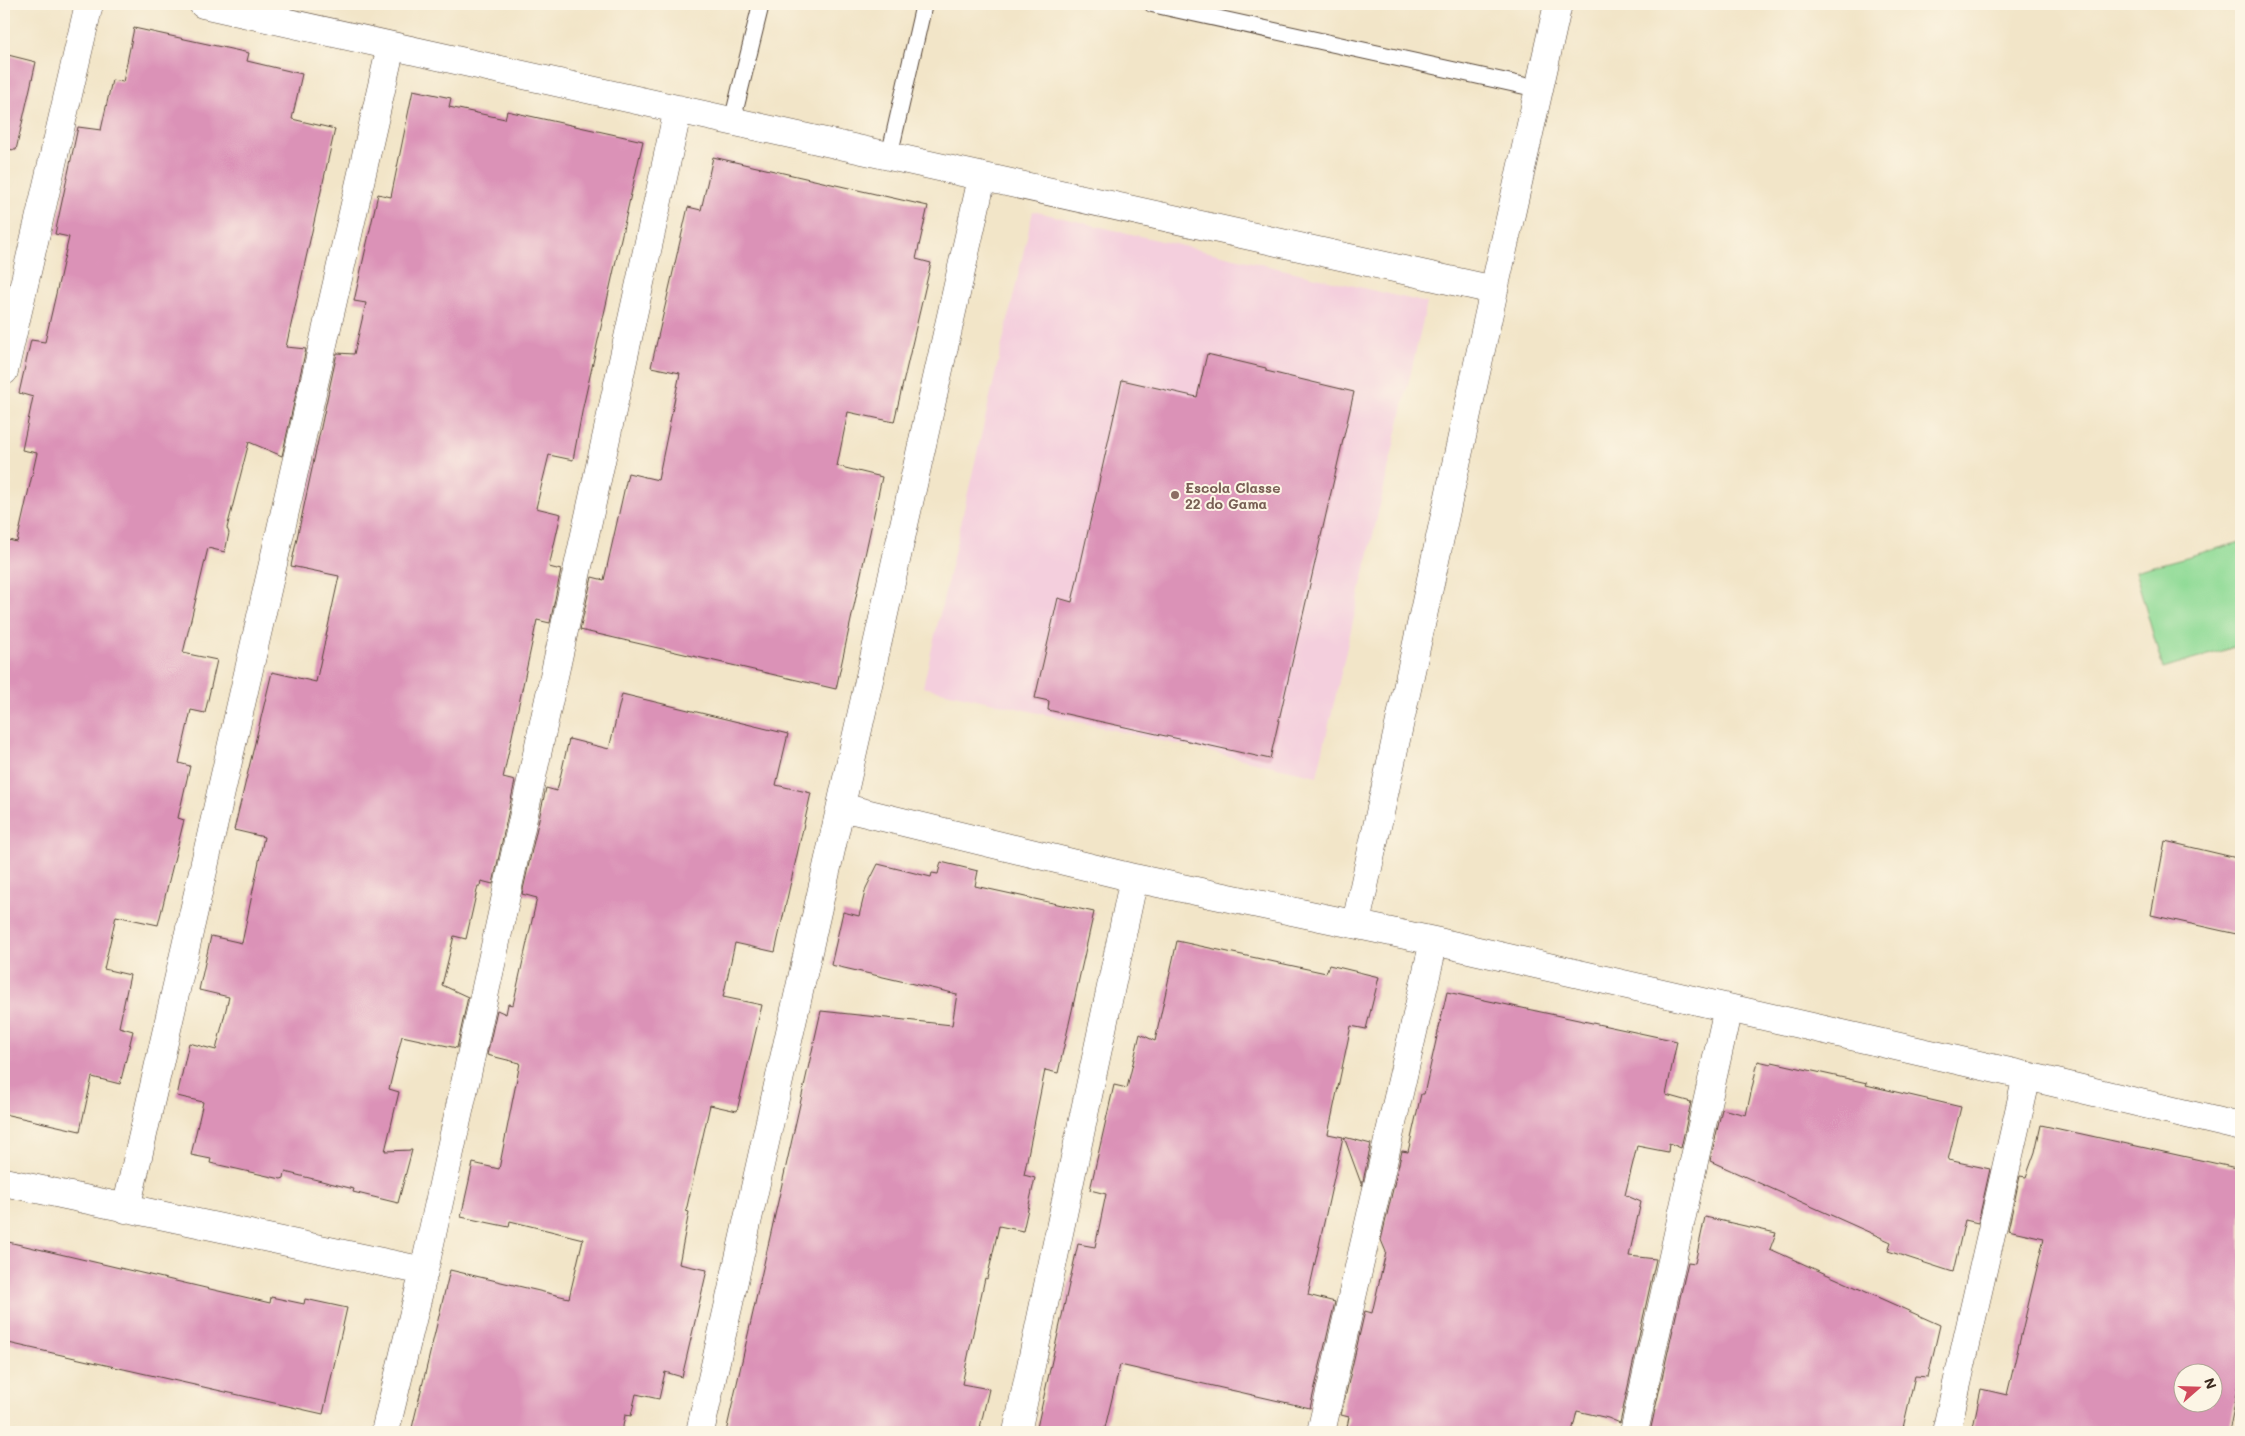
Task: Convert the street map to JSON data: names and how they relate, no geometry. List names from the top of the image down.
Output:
{
  "places": ["Escola Classe 22 do Gama"],
  "north": "right"
}
